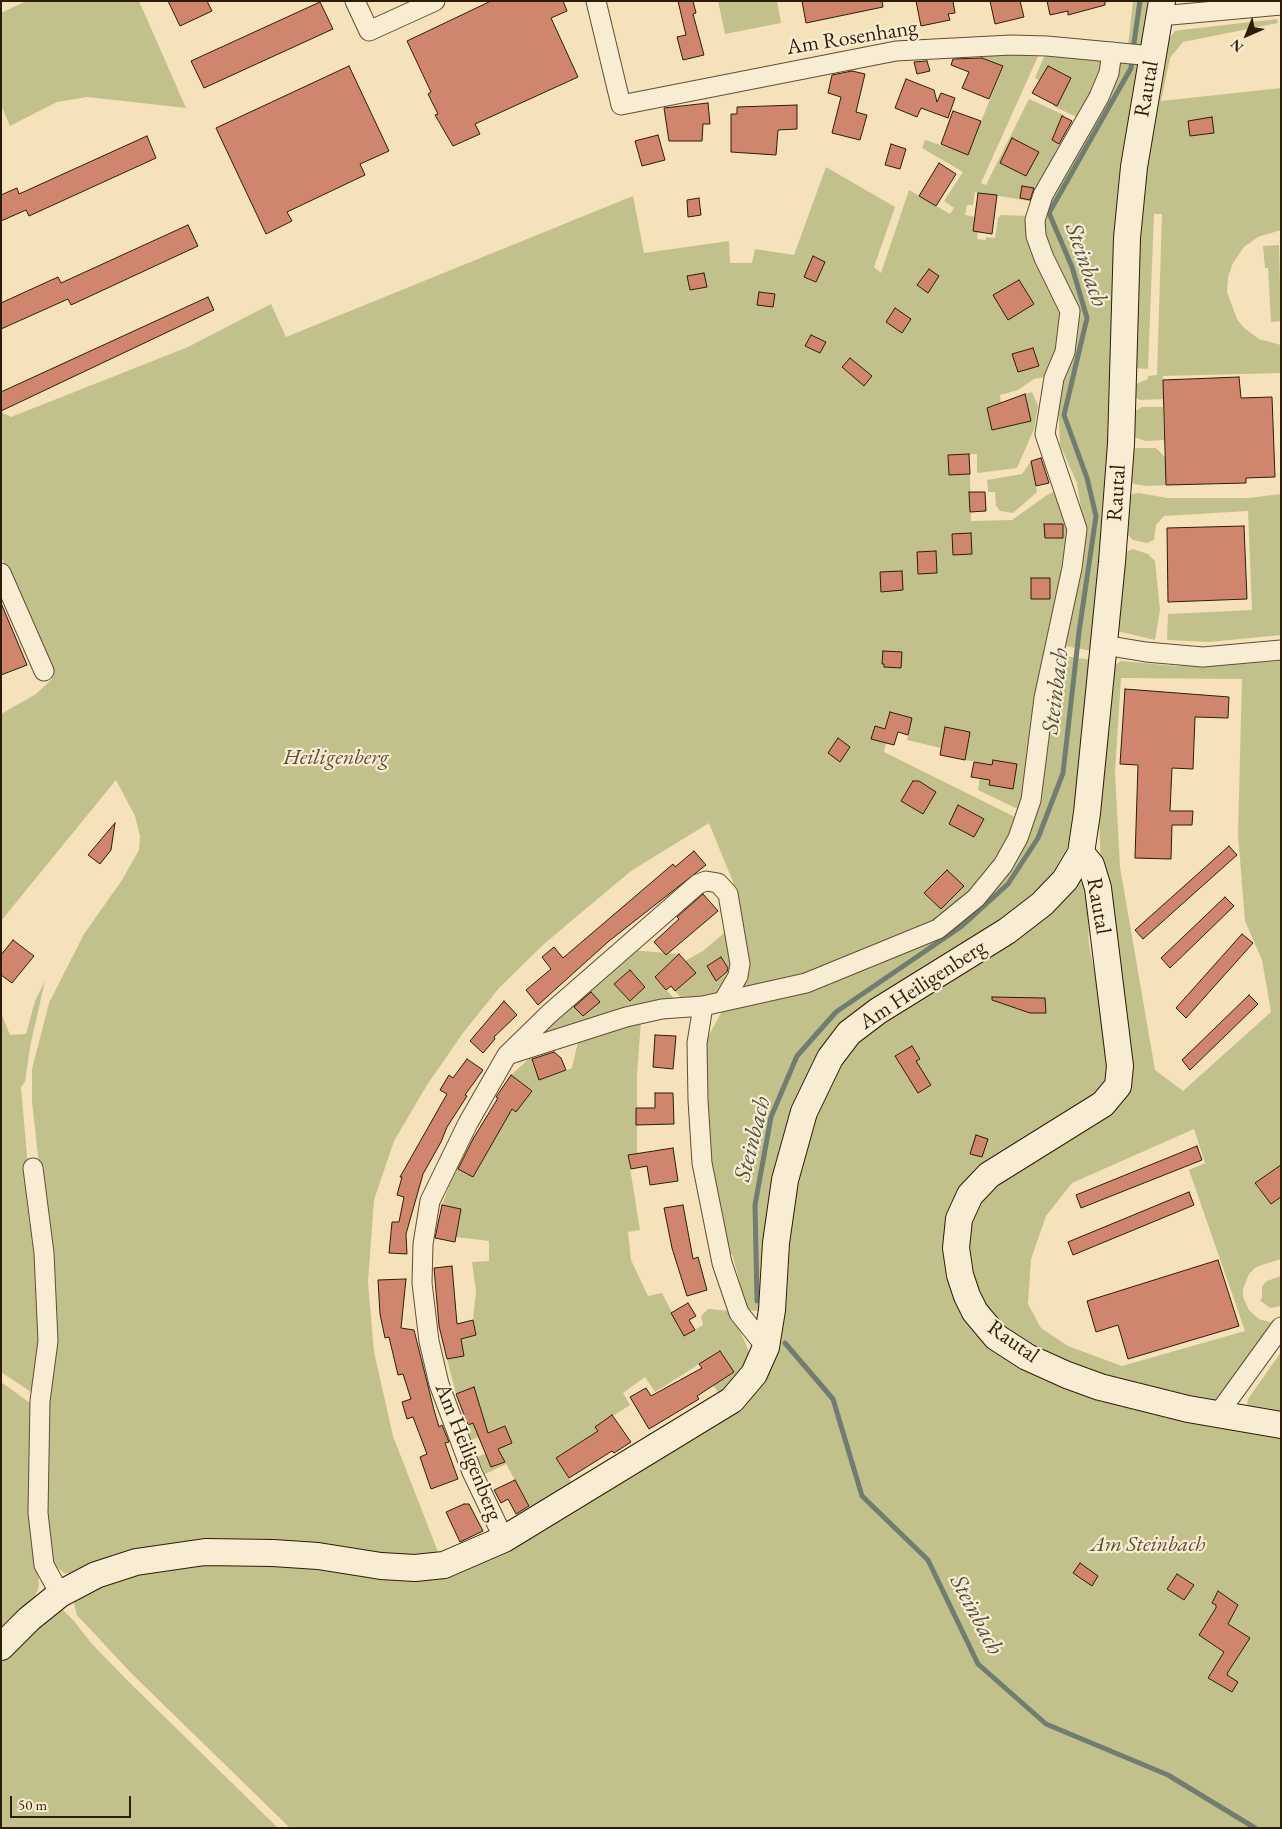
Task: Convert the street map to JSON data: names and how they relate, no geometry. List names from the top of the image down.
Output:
{
  "streets": {
    "street": ["Am Rosenhang", "Rautal", "Am Heiligenberg"]
  },
  "crossings": [
    ["Am Rosenhang", "Rautal"],
    ["Rautal", "Am Heiligenberg"]
  ],
  "water": ["Steinbach"],
  "parks": ["Heiligenberg", "Am Steinbach"],
  "scale_bar": "50 m",
  "north": "bottom left"
}
